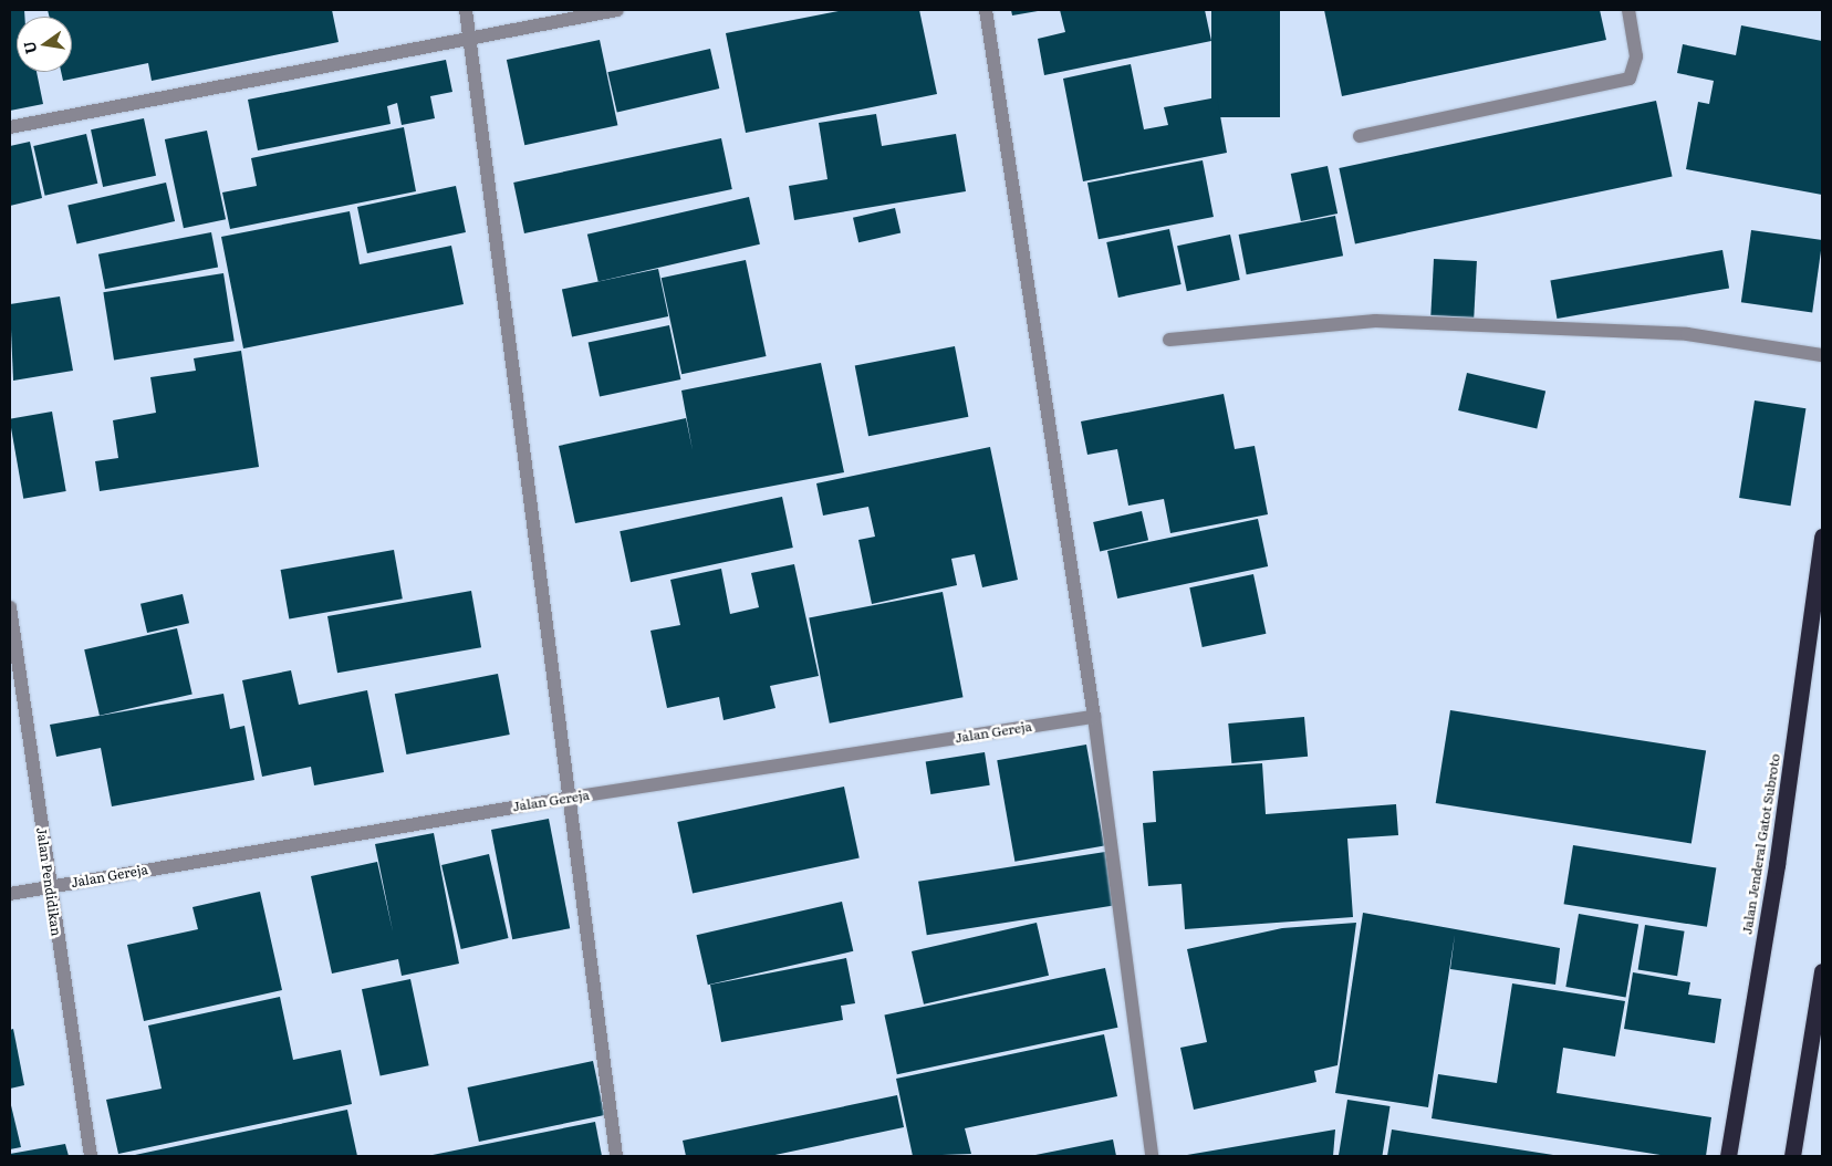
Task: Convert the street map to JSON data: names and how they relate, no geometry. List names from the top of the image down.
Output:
{
  "streets": {
    "highway": ["Jalan Jenderal Gatot Subroto"],
    "street": ["Jalan Gereja", "Jalan Pendidikan"]
  },
  "crossings": [
    ["Jalan Gereja", "Jalan Pendidikan"]
  ],
  "north": "left"
}
